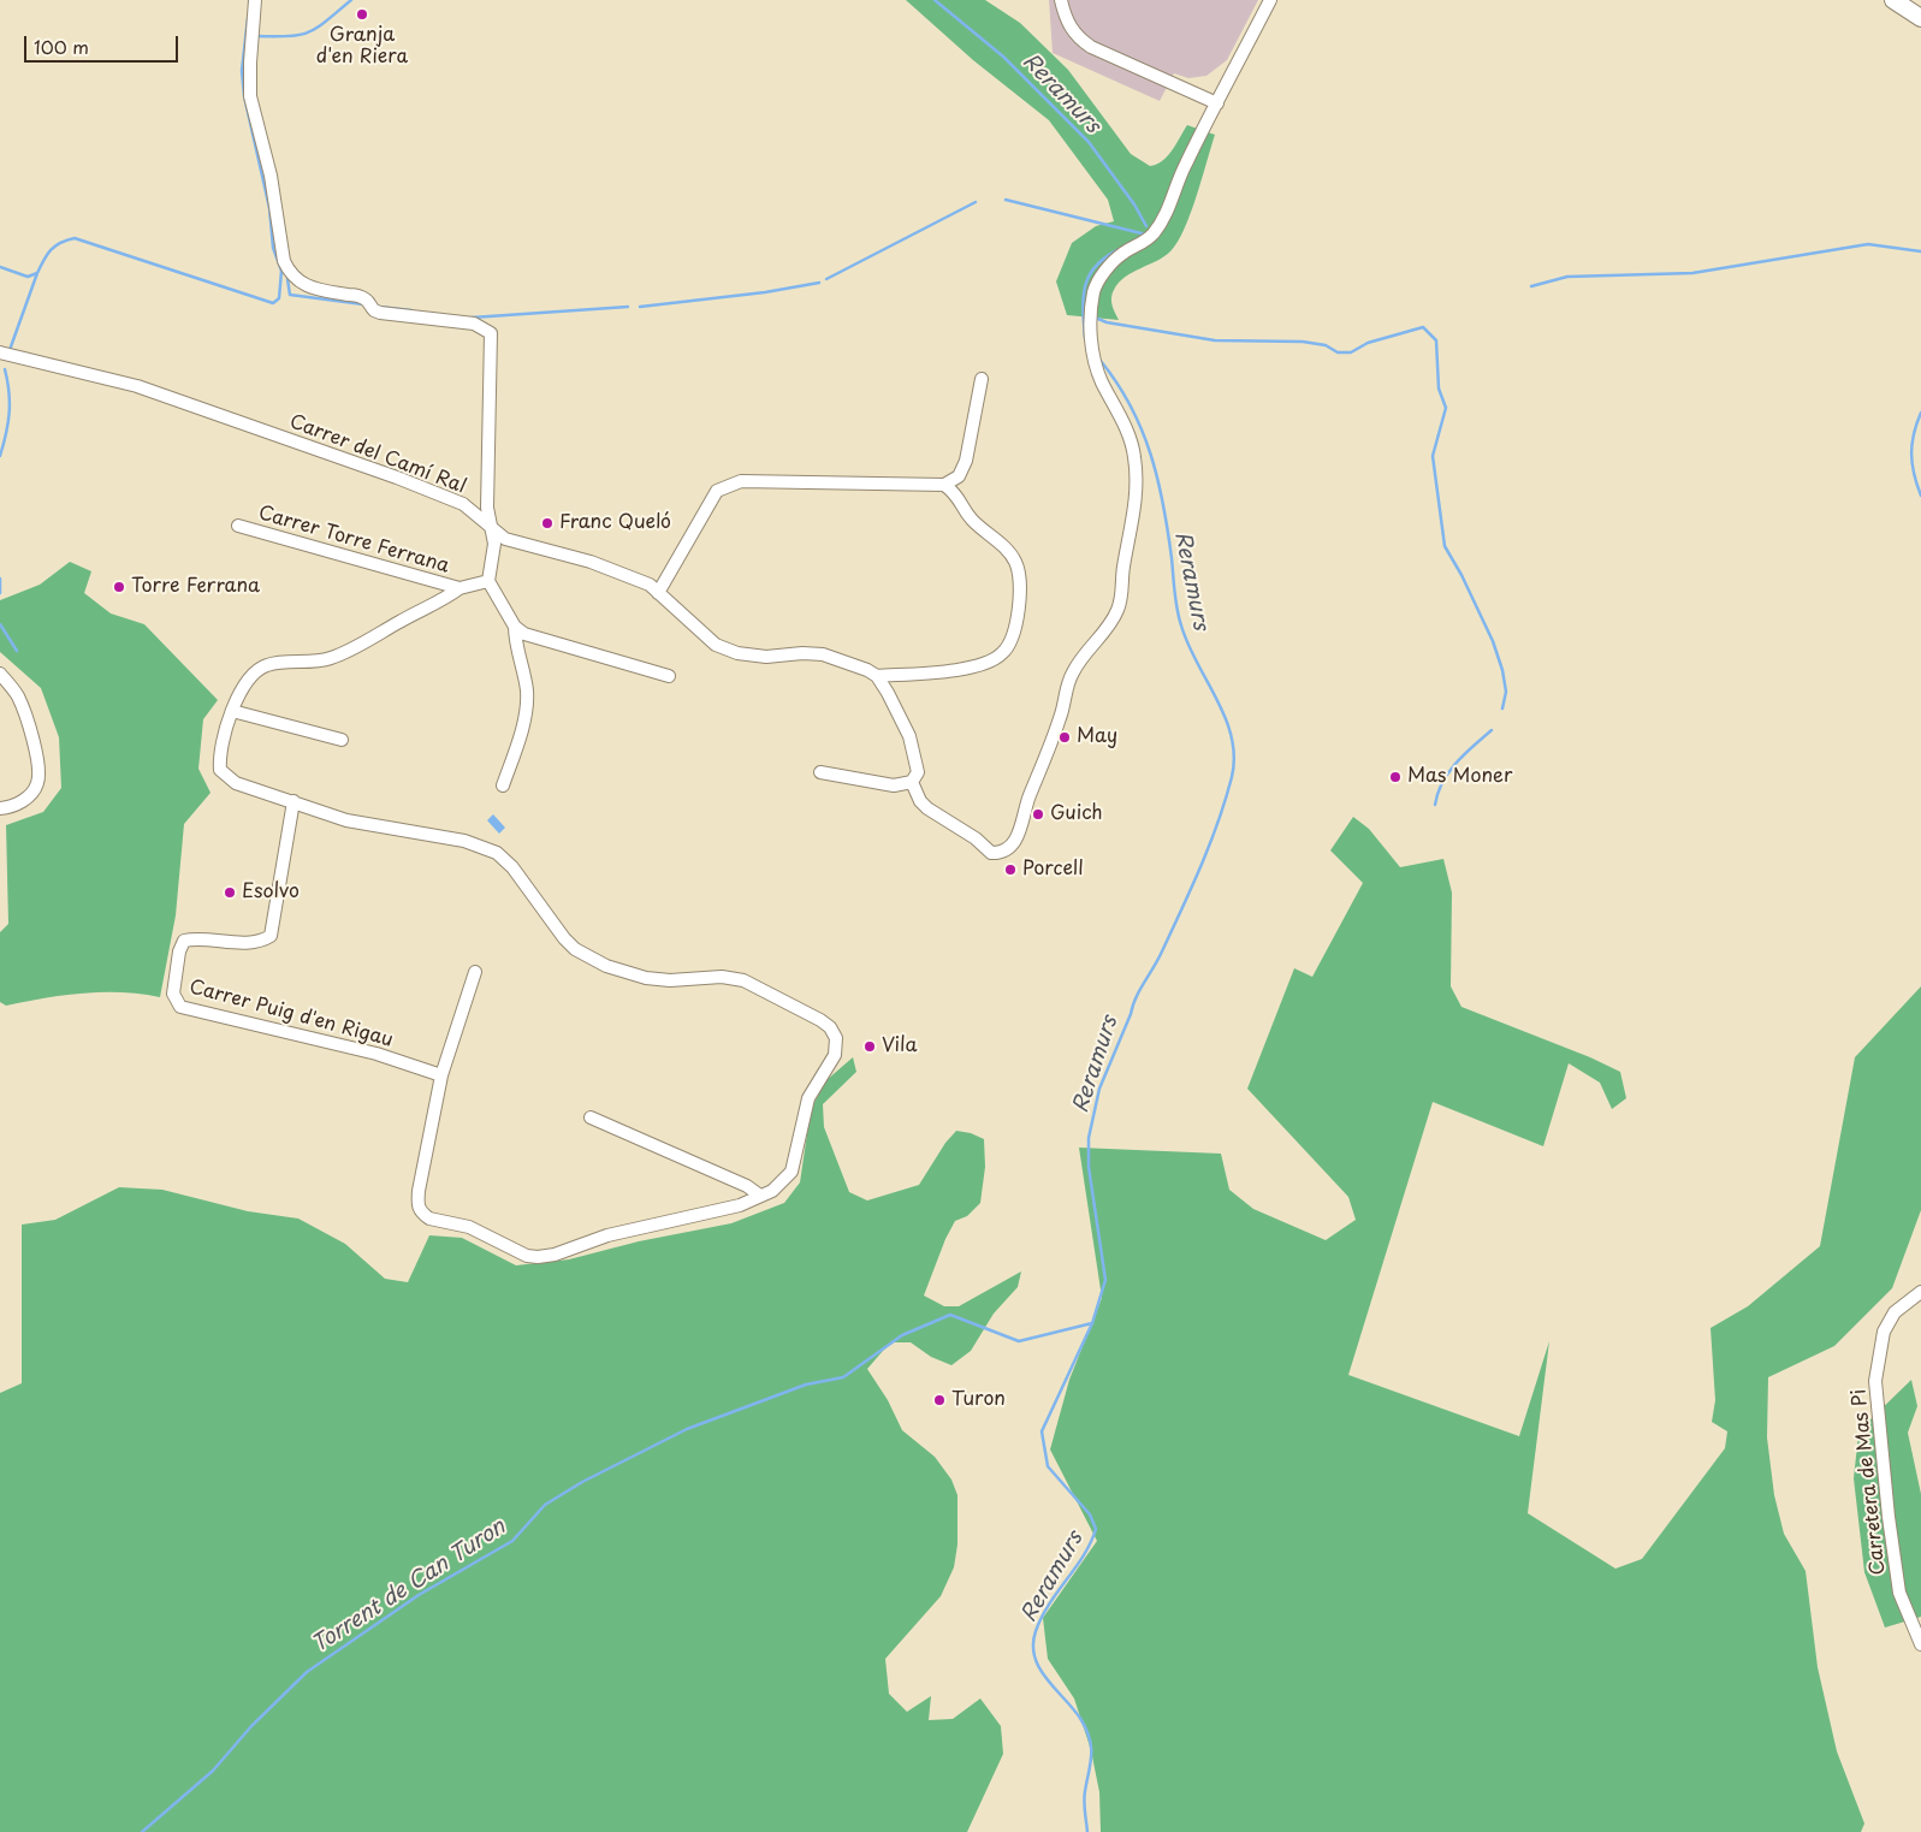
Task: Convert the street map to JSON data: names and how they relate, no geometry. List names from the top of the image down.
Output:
{
  "streets": {
    "street": [
      "Carrer del Camí Ral",
      "Carrer Torre Ferrana",
      "Carrer Puig d'en Rigau",
      "Carretera de Mas Pi"
    ]
  },
  "crossings": [
    ["Carrer Torre Ferrana", "Carrer Puig d'en Rigau"]
  ],
  "water": ["Reramurs", "Torrent de Can Turon"],
  "places": [
    "Granja d'en Riera",
    "Franc Queló",
    "Torre Ferrana",
    "May",
    "Mas Moner",
    "Guich",
    "Porcell",
    "Esolvo",
    "Vila",
    "Turon"
  ],
  "scale_bar": "100 m"
}
